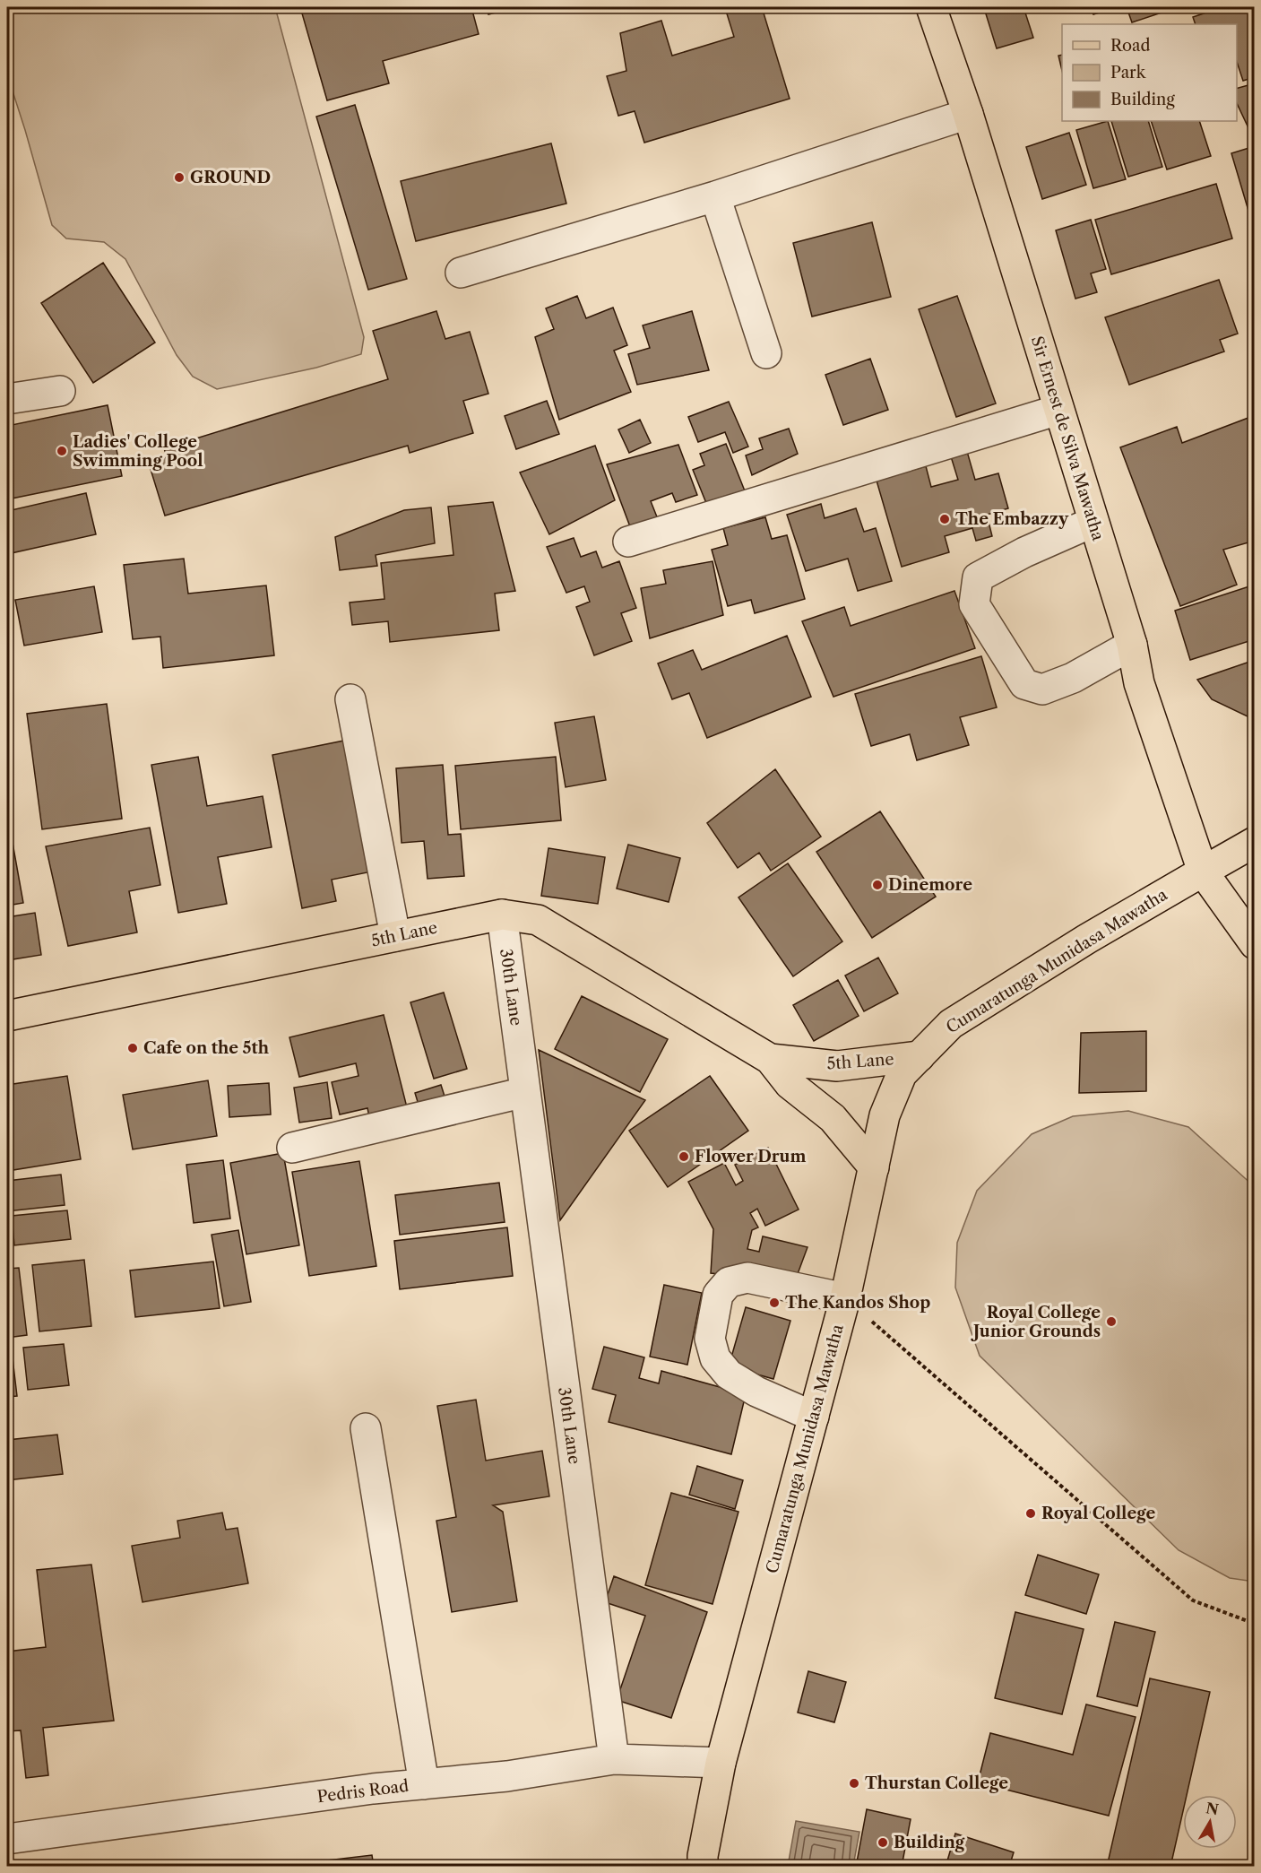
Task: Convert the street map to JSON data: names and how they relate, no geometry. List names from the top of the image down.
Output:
{
  "streets": {
    "main road": ["Sir Ernest de Silva Mawatha", "5th Lane", "Cumaratunga Munidasa Mawatha"],
    "street": ["30th Lane", "Pedris Road"]
  },
  "crossings": [
    ["Sir Ernest de Silva Mawatha", "Cumaratunga Munidasa Mawatha"],
    ["5th Lane", "Cumaratunga Munidasa Mawatha"],
    ["5th Lane", "30th Lane"],
    ["Cumaratunga Munidasa Mawatha", "Pedris Road"],
    ["30th Lane", "Pedris Road"]
  ],
  "places": [
    "GROUND",
    "Ladies' College Swimming Pool",
    "The Embazzy",
    "Dinemore",
    "Cafe on the 5th",
    "Flower Drum",
    "The Kandos Shop",
    "Royal College Junior Grounds",
    "Royal College",
    "Thurstan College",
    "Building"
  ],
  "legend": ["Road", "Park", "Building"],
  "north": "top"
}
